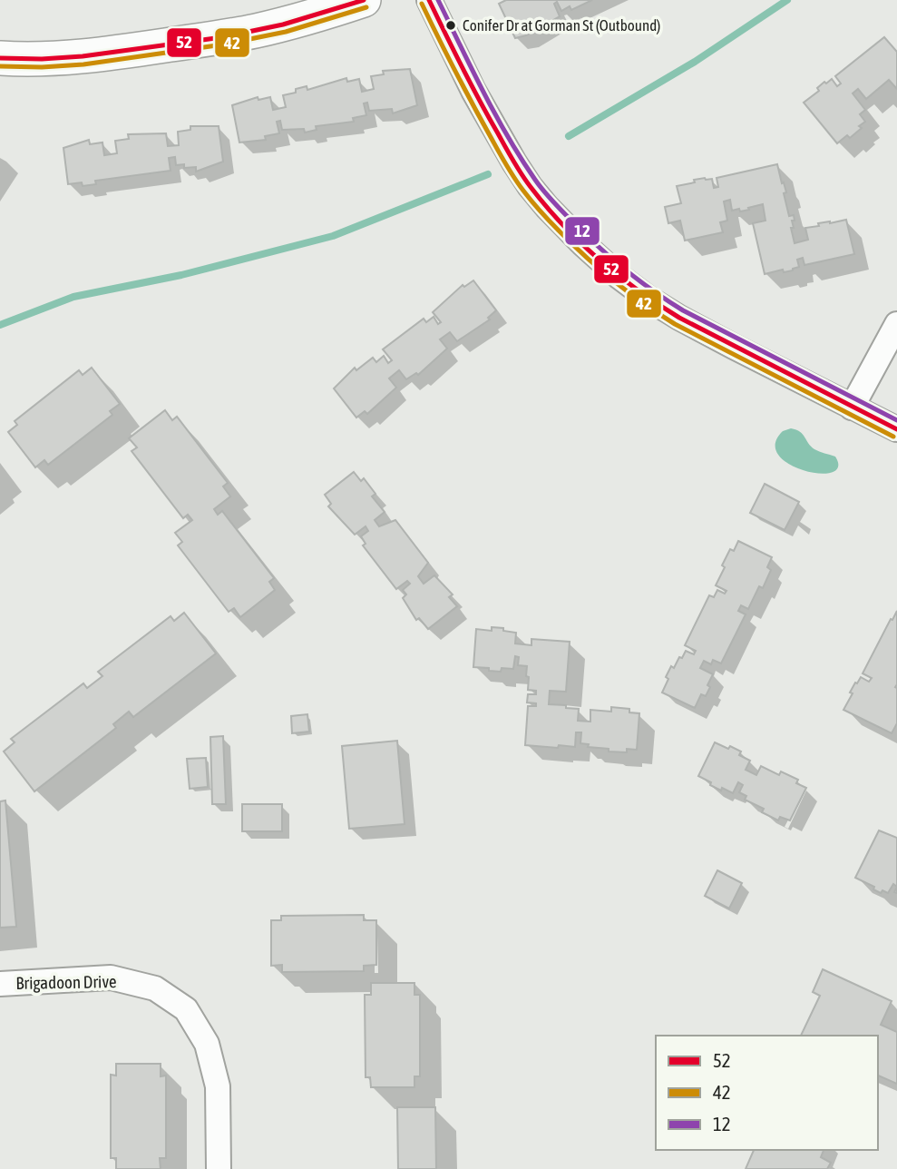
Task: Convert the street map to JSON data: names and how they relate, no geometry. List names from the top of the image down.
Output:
{
  "streets": {
    "street": ["Brigadoon Drive"]
  },
  "places": ["Conifer Dr at Gorman St (Outbound)"],
  "lines": ["transit line 52", "transit line 12", "transit line 42"],
  "legend": ["52", "42", "12"]
}
